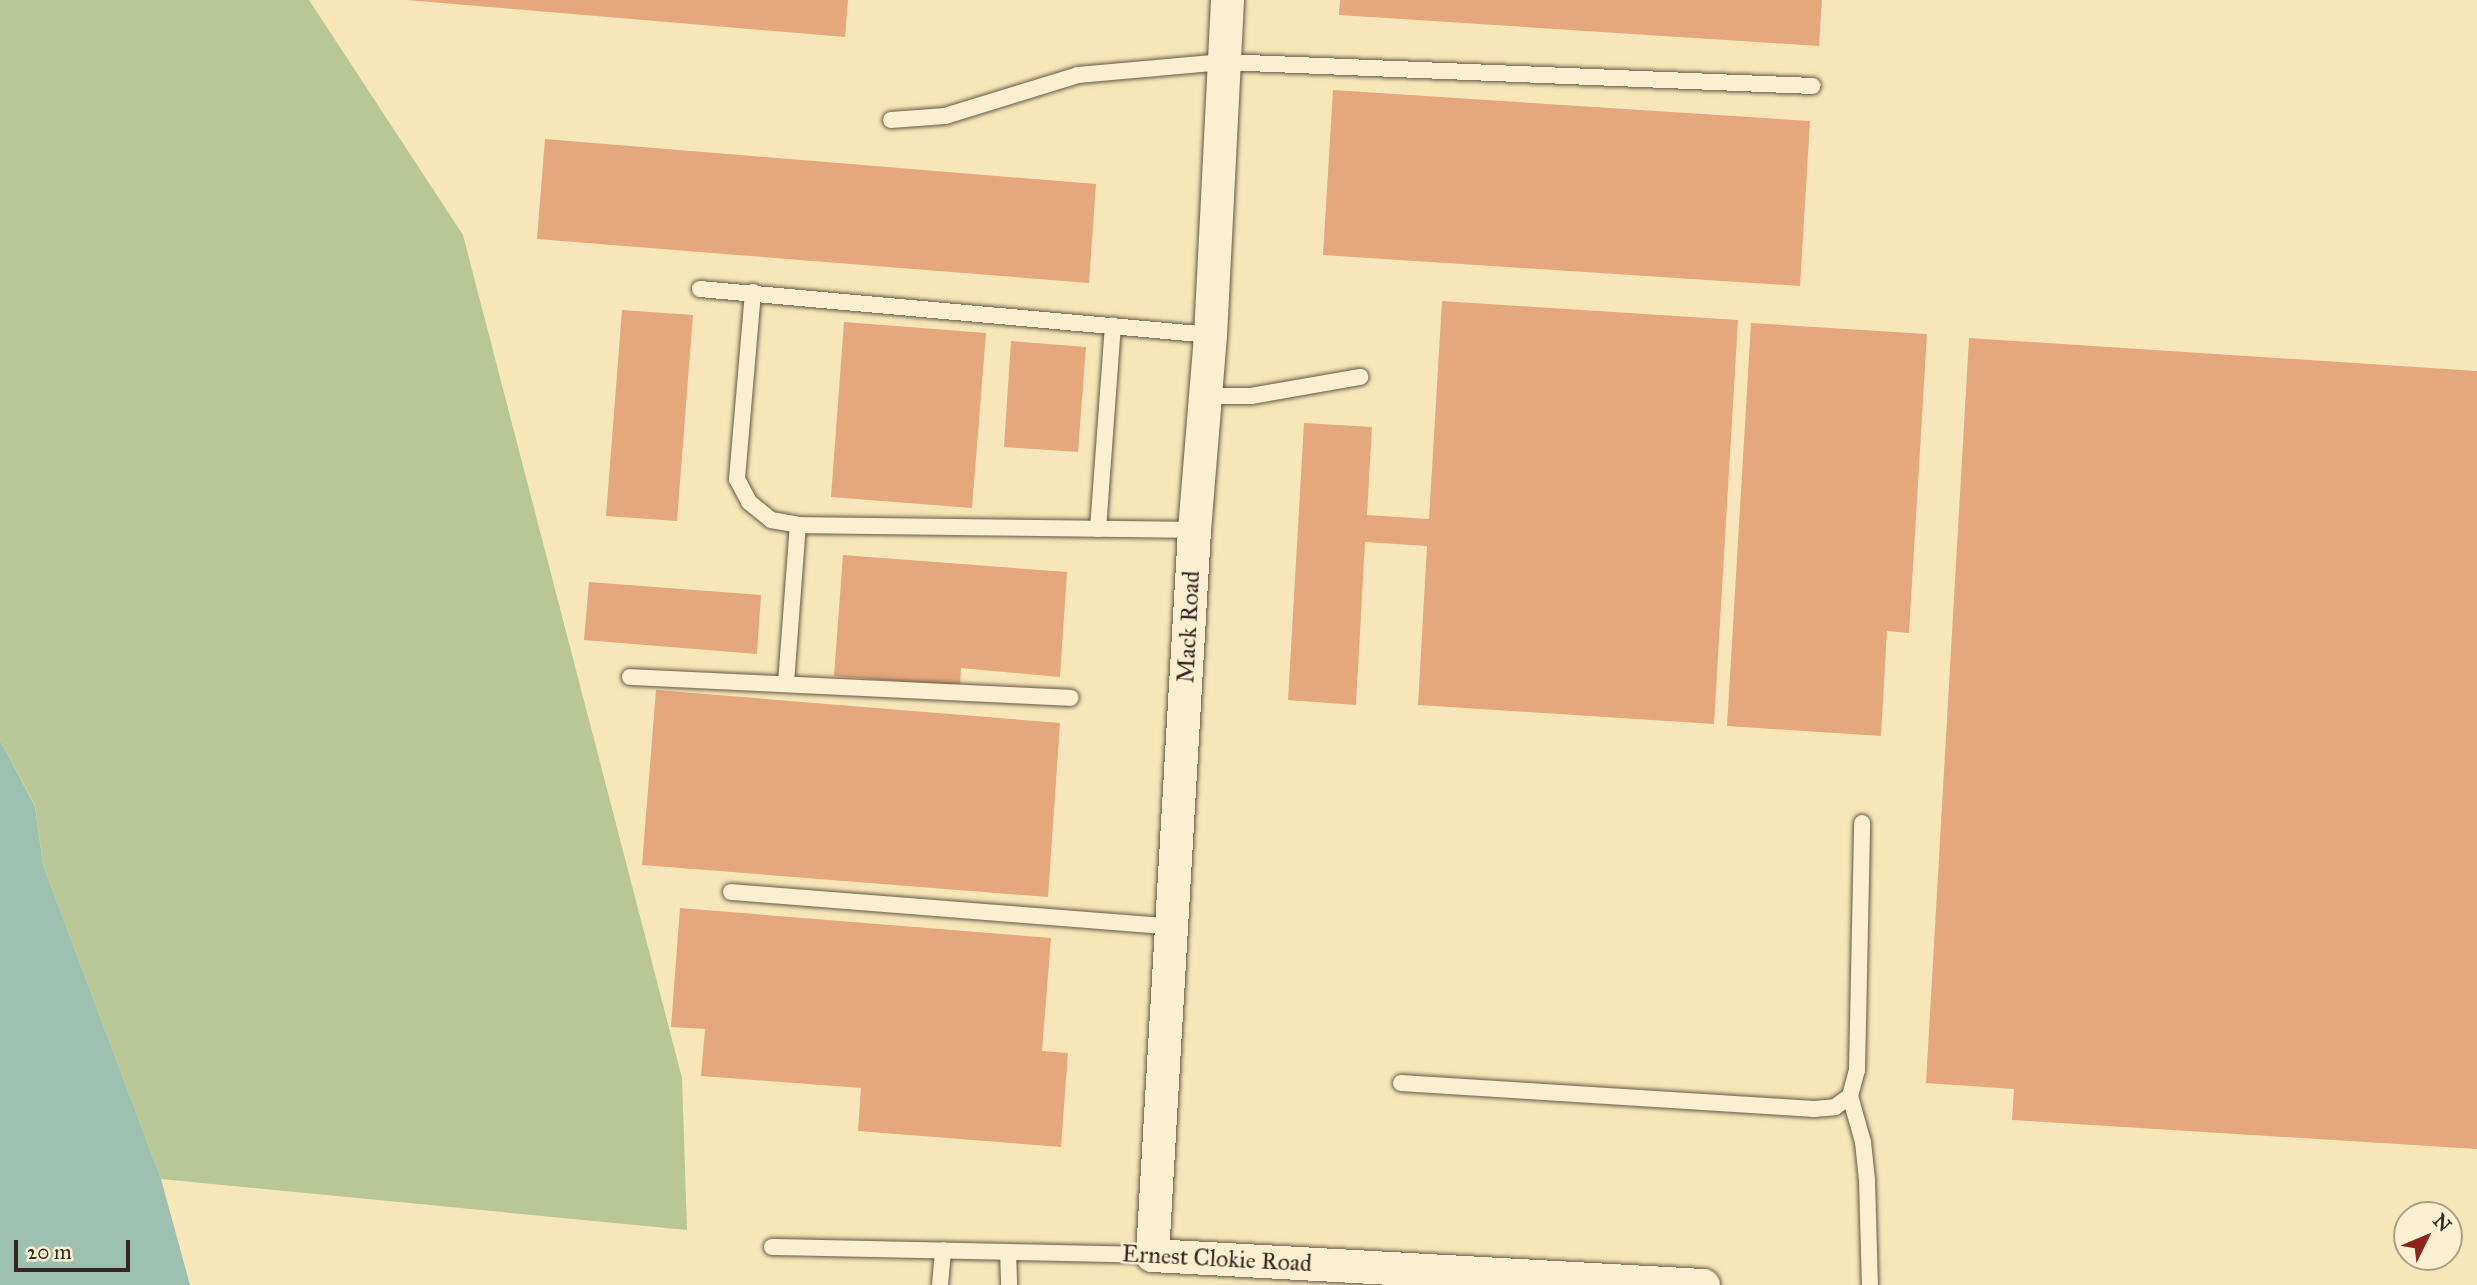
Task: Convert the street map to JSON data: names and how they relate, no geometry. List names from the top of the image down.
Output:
{
  "streets": {
    "street": ["Mack Road", "Ernest Clokie Road"]
  },
  "crossings": [
    ["Mack Road", "Ernest Clokie Road"]
  ],
  "scale_bar": "20 m",
  "north": "top right"
}
